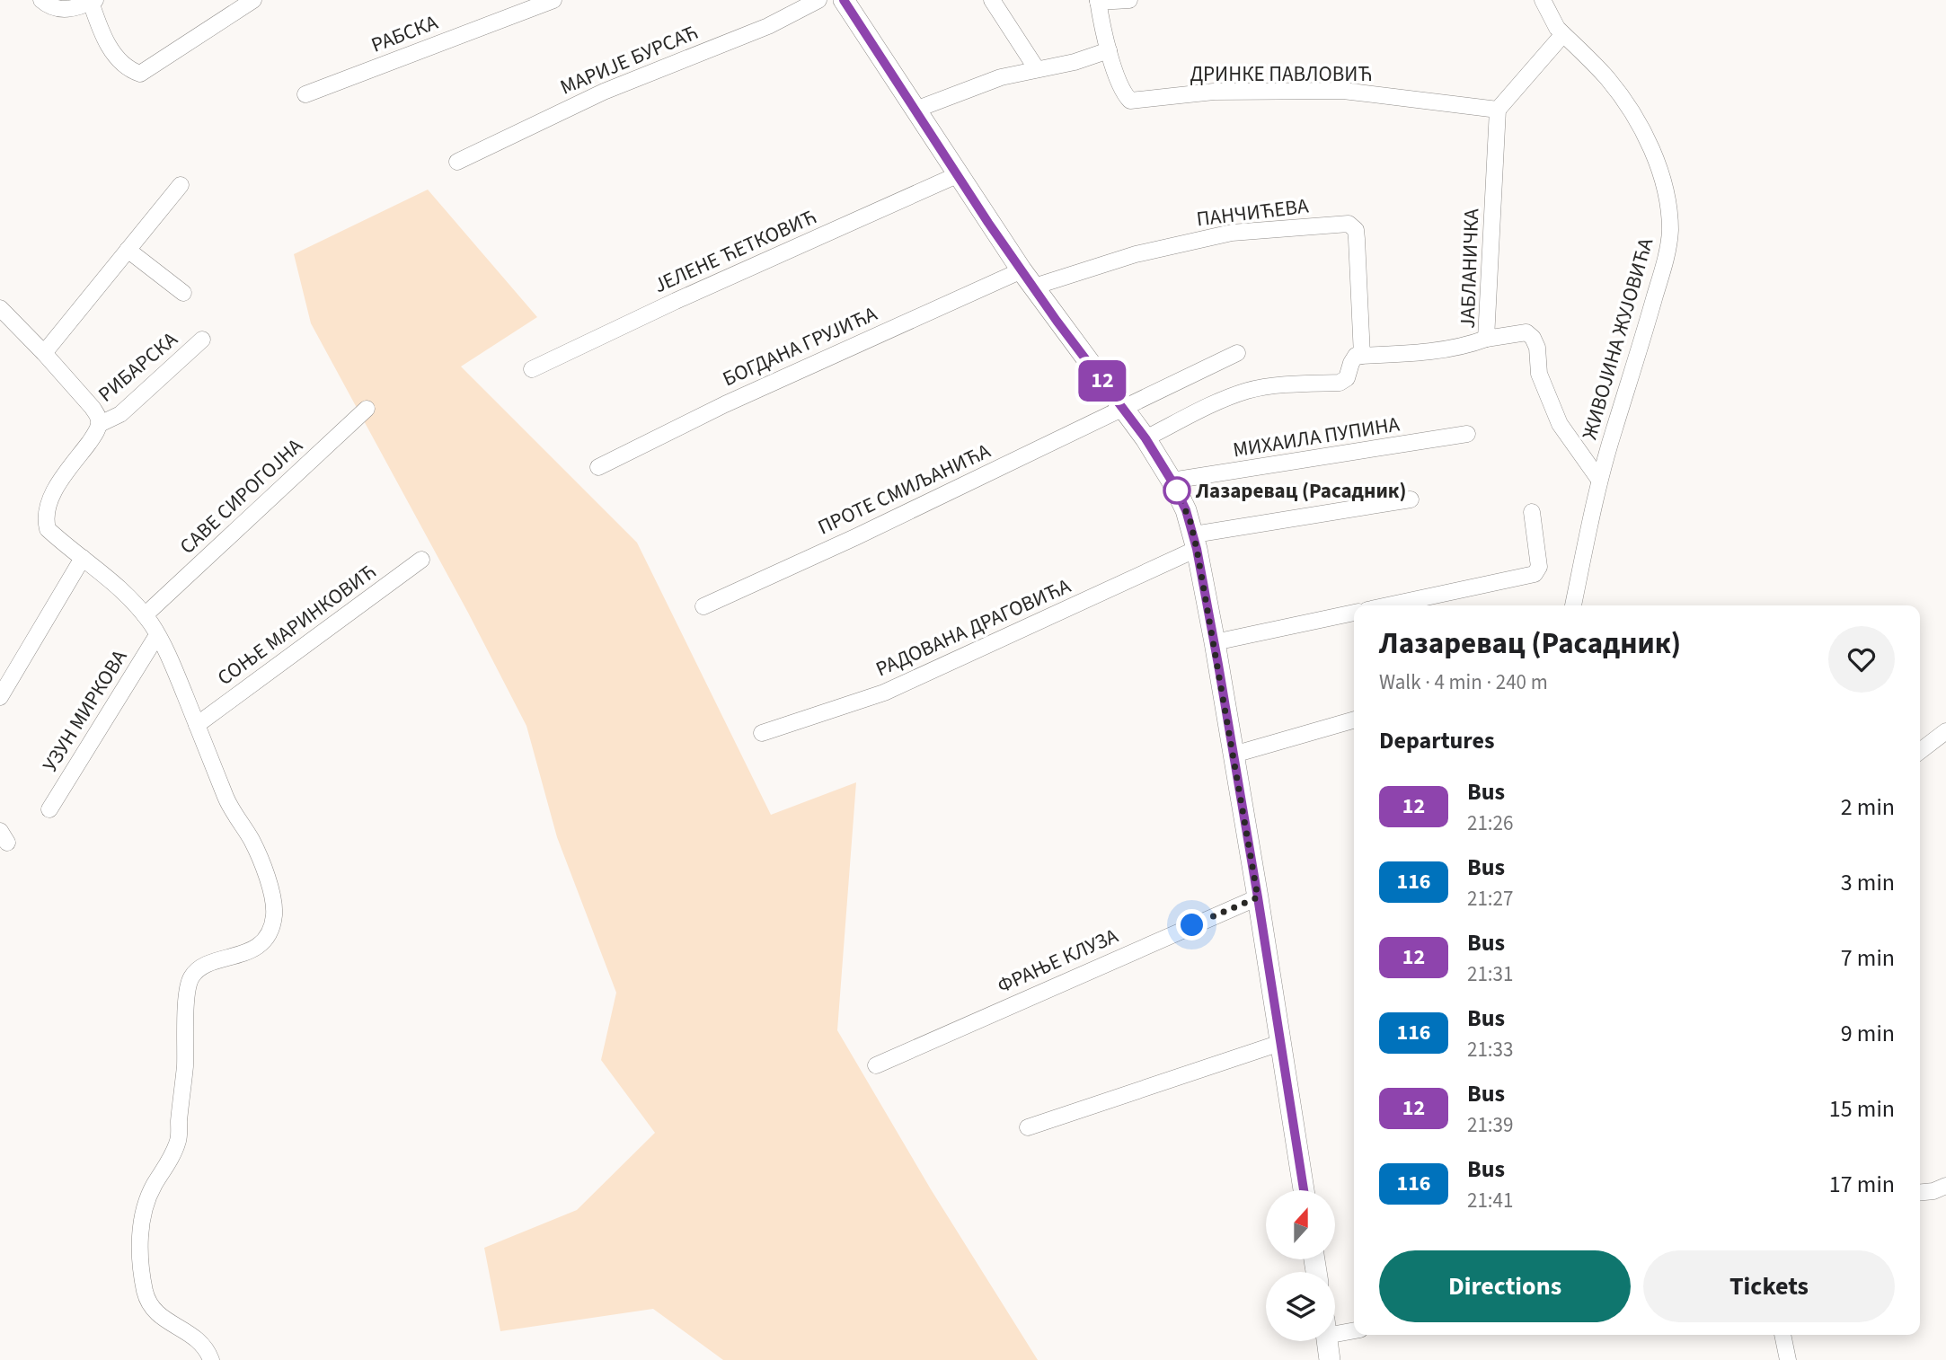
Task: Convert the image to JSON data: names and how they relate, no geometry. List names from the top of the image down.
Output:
{
  "streets": {
    "street": [
      "РАБСКА",
      "МАРИЈЕ БУРСАЋ",
      "ДРИНКЕ ПАВЛОВИЋ",
      "ПАНЧИЋЕВА",
      "ЈЕЛЕНЕ ЋЕТКОВИЋ",
      "ЈАБЛАНИЧКА",
      "ЖИВОЈИНА ЖУЈОВИЋА",
      "БОГДАНА ГРУЈИЋА",
      "РИБАРСКА",
      "МИХАИЛА ПУПИНА",
      "ПРОТЕ СМИЉАНИЋА",
      "САВЕ СИРОГОЈНА",
      "СОЊЕ МАРИНКОВИЋ",
      "РАДОВАНА ДРАГОВИЋА",
      "УЗУН МИРКОВА",
      "ФРАЊЕ КЛУЗА"
    ]
  },
  "crossings": [
    ["ДРИНКЕ ПАВЛОВИЋ", "ЈАБЛАНИЧКА"],
    ["ПАНЧИЋЕВА", "БОГДАНА ГРУЈИЋА"],
    ["ЈАБЛАНИЧКА", "ЖИВОЈИНА ЖУЈОВИЋА"]
  ],
  "places": ["Лазаревац (Расадник)"],
  "lines": ["bus line 12"],
  "north": "top",
  "page": {
    "on_map": "12",
    "heading": [
      ["Лазаревац (Расадник)", "Walk · 4 min · 240 m"],
      "Departures"
    ],
    "list": [
      {
        "mark": "12",
        "name": "Bus",
        "note": "21:26",
        "value": "2 min"
      },
      {
        "mark": "116",
        "name": "Bus",
        "note": "21:27",
        "value": "3 min"
      },
      {
        "mark": "12",
        "name": "Bus",
        "note": "21:31",
        "value": "7 min"
      },
      {
        "mark": "116",
        "name": "Bus",
        "note": "21:33",
        "value": "9 min"
      },
      {
        "mark": "12",
        "name": "Bus",
        "note": "21:39",
        "value": "15 min"
      },
      {
        "mark": "116",
        "name": "Bus",
        "note": "21:41",
        "value": "17 min"
      }
    ],
    "buttons": ["Directions", "Tickets"]
  }
}
